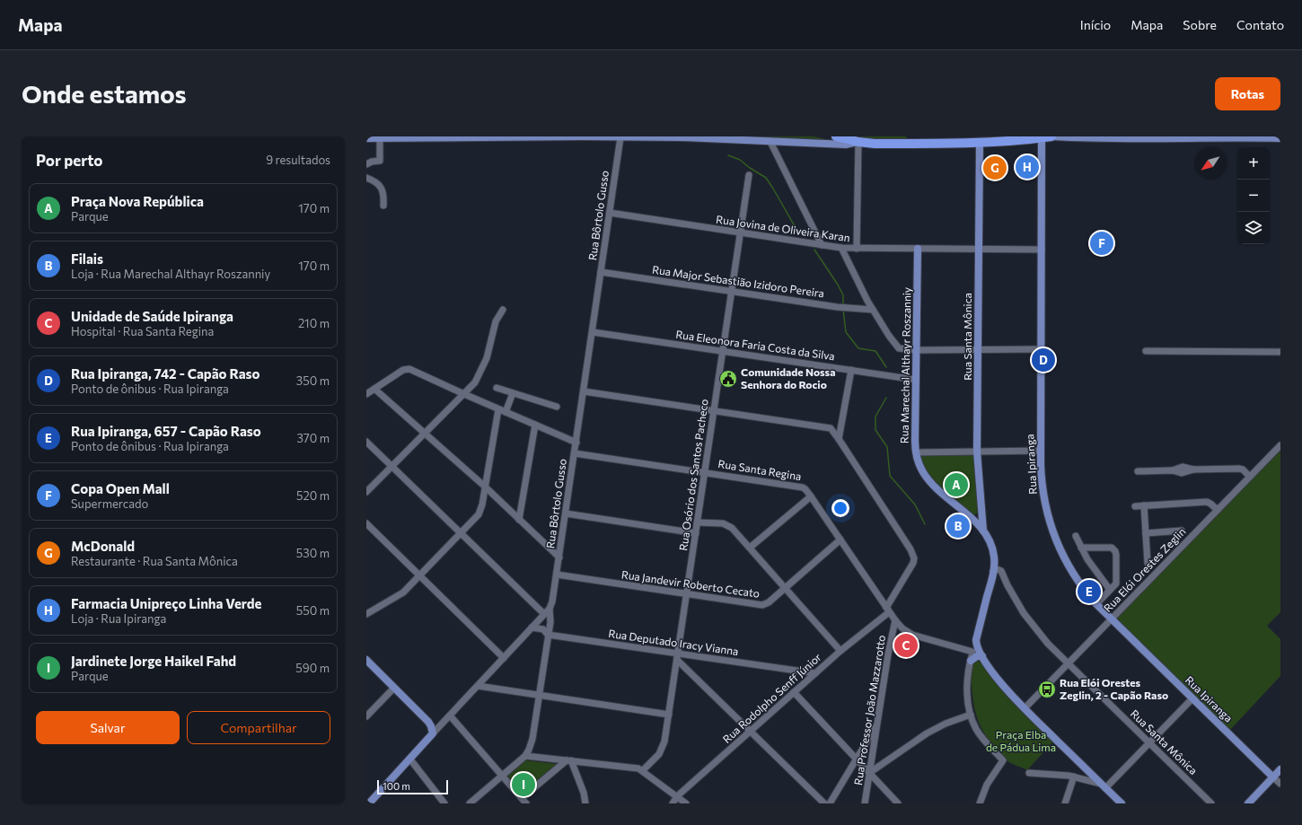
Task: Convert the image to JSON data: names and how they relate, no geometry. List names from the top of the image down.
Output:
{
  "streets": {
    "main road": [
      "Rua Bôrtolo Gusso",
      "Rua Santa Mônica",
      "Rua Marechal Althayr Roszanniy",
      "Rua Ipiranga"
    ],
    "street": [
      "Rua Jovina de Oliveira Karan",
      "Rua Major Sebastião Izidoro Pereira",
      "Rua Eleonora Faria Costa da Silva",
      "Rua Santa Regina",
      "Rua Osório dos Santos Pacheco",
      "Rua Elói Orestes Zeglin",
      "Rua Jandevir Roberto Cecato",
      "Rua Deputado Iracy Vianna",
      "Rua Rodolpho Senff Júnior",
      "Rua Professor João Mazzarotto"
    ]
  },
  "crossings": [
    ["Rua Bôrtolo Gusso", "Rua Jovina de Oliveira Karan"],
    ["Rua Bôrtolo Gusso", "Rua Major Sebastião Izidoro Pereira"],
    ["Rua Bôrtolo Gusso", "Rua Eleonora Faria Costa da Silva"],
    ["Rua Bôrtolo Gusso", "Rua Santa Regina"],
    ["Rua Bôrtolo Gusso", "Rua Jandevir Roberto Cecato"],
    ["Rua Bôrtolo Gusso", "Rua Deputado Iracy Vianna"],
    ["Rua Bôrtolo Gusso", "Rua Rodolpho Senff Júnior"],
    ["Rua Jovina de Oliveira Karan", "Rua Santa Mônica"],
    ["Rua Jovina de Oliveira Karan", "Rua Marechal Althayr Roszanniy"],
    ["Rua Jovina de Oliveira Karan", "Rua Ipiranga"],
    ["Rua Jovina de Oliveira Karan", "Rua Osório dos Santos Pacheco"],
    ["Rua Major Sebastião Izidoro Pereira", "Rua Osório dos Santos Pacheco"],
    ["Rua Santa Mônica", "Rua Marechal Althayr Roszanniy"],
    ["Rua Santa Mônica", "Rua Elói Orestes Zeglin"],
    ["Rua Eleonora Faria Costa da Silva", "Rua Marechal Althayr Roszanniy"],
    ["Rua Eleonora Faria Costa da Silva", "Rua Osório dos Santos Pacheco"],
    ["Rua Marechal Althayr Roszanniy", "Rua Santa Regina"],
    ["Rua Ipiranga", "Rua Elói Orestes Zeglin"],
    ["Rua Santa Regina", "Rua Osório dos Santos Pacheco"],
    ["Rua Santa Regina", "Rua Jandevir Roberto Cecato"],
    ["Rua Santa Regina", "Rua Rodolpho Senff Júnior"],
    ["Rua Santa Regina", "Rua Professor João Mazzarotto"],
    ["Rua Osório dos Santos Pacheco", "Rua Jandevir Roberto Cecato"],
    ["Rua Osório dos Santos Pacheco", "Rua Deputado Iracy Vianna"],
    ["Rua Osório dos Santos Pacheco", "Rua Rodolpho Senff Júnior"],
    ["Rua Deputado Iracy Vianna", "Rua Rodolpho Senff Júnior"]
  ],
  "parks": ["Praça Elba de Pádua Lima"],
  "places": {
    "public building": ["Comunidade Nossa Senhora do Rocio"],
    "bus stop": ["Rua Elói Orestes Zeglin, 2 - Capão Raso"]
  },
  "scale_bar": "100 m",
  "north": "bottom left",
  "page": {
    "header": "Mapa",
    "nav": [
      "Início",
      "Mapa",
      "Sobre",
      "Contato"
    ],
    "buttons": [
      "Rotas",
      ["Salvar", "Compartilhar"]
    ],
    "title": "Onde estamos",
    "heading": ["Por perto", "9 resultados"],
    "map_buttons": ["+", "−"],
    "pins": [
      "H",
      "G",
      "F",
      "D",
      "A",
      "B",
      "E",
      "C",
      "I"
    ],
    "list": [
      {
        "mark": "A",
        "name": "Praça Nova República",
        "note": "Parque",
        "value": "170 m"
      },
      {
        "mark": "B",
        "name": "Filais",
        "note": "Loja · Rua Marechal Althayr Roszanniy",
        "value": "170 m"
      },
      {
        "mark": "C",
        "name": "Unidade de Saúde Ipiranga",
        "note": "Hospital · Rua Santa Regina",
        "value": "210 m"
      },
      {
        "mark": "D",
        "name": "Rua Ipiranga, 742 - Capão Raso",
        "note": "Ponto de ônibus · Rua Ipiranga",
        "value": "350 m"
      },
      {
        "mark": "E",
        "name": "Rua Ipiranga, 657 - Capão Raso",
        "note": "Ponto de ônibus · Rua Ipiranga",
        "value": "370 m"
      },
      {
        "mark": "F",
        "name": "Copa Open Mall",
        "note": "Supermercado",
        "value": "520 m"
      },
      {
        "mark": "G",
        "name": "McDonald",
        "note": "Restaurante · Rua Santa Mônica",
        "value": "530 m"
      },
      {
        "mark": "H",
        "name": "Farmacia Unipreço Linha Verde",
        "note": "Loja · Rua Ipiranga",
        "value": "550 m"
      },
      {
        "mark": "I",
        "name": "Jardinete Jorge Haikel Fahd",
        "note": "Parque",
        "value": "590 m"
      }
    ],
    "scale": "100 m"
  }
}
